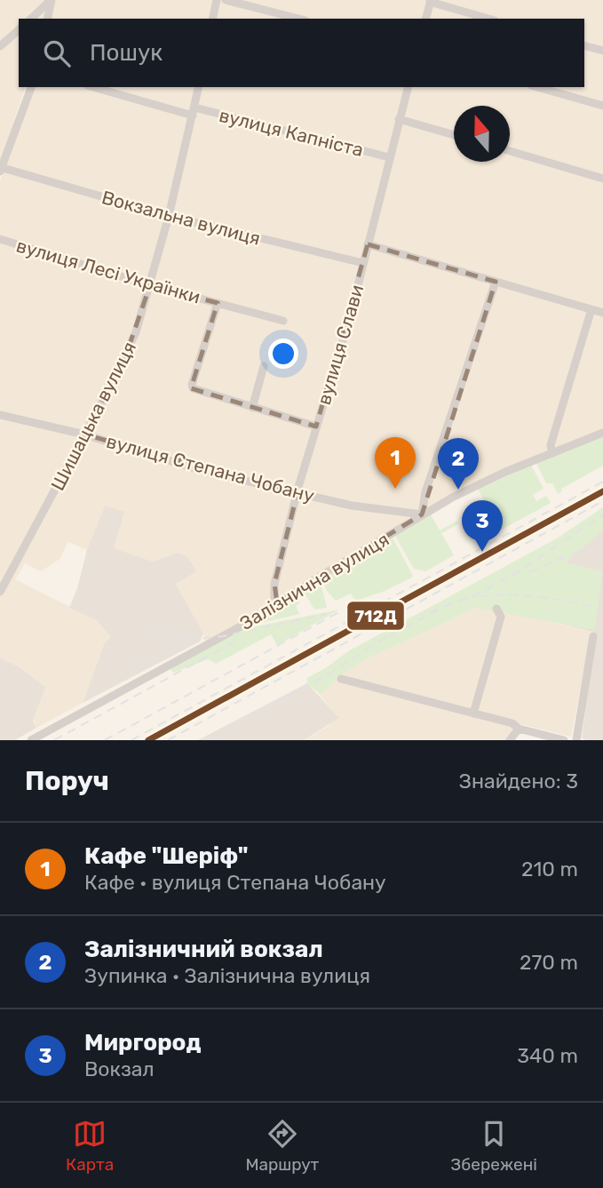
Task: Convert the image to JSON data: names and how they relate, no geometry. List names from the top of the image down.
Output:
{
  "streets": {
    "street": [
      "вулиця Капніста",
      "Вокзальна вулиця",
      "вулиця Лесі Українки",
      "вулиця Слави",
      "Шишацька вулиця",
      "вулиця Степана Чобану",
      "Залізнична вулиця"
    ]
  },
  "crossings": [
    ["вулиця Капніста", "вулиця Слави"],
    ["вулиця Капніста", "Шишацька вулиця"],
    ["Вокзальна вулиця", "вулиця Слави"],
    ["Вокзальна вулиця", "Шишацька вулиця"],
    ["вулиця Лесі Українки", "вулиця Слави"],
    ["вулиця Лесі Українки", "Шишацька вулиця"],
    ["вулиця Слави", "вулиця Степана Чобану"],
    ["вулиця Слави", "Залізнична вулиця"],
    ["Шишацька вулиця", "вулиця Степана Чобану"],
    ["вулиця Степана Чобану", "Залізнична вулиця"]
  ],
  "lines": ["transit line 712Д"],
  "north": "top",
  "page": {
    "search": "Пошук",
    "pins": ["1", "2", "3"],
    "heading": ["Поруч", "Знайдено: 3"],
    "list": [
      {
        "mark": "1",
        "name": "Кафе \"Шеріф\"",
        "note": "Кафе · вулиця Степана Чобану",
        "value": "210 m"
      },
      {
        "mark": "2",
        "name": "Залізничний вокзал",
        "note": "Зупинка · Залізнична вулиця",
        "value": "270 m"
      },
      {
        "mark": "3",
        "name": "Миргород",
        "note": "Вокзал",
        "value": "340 m"
      }
    ],
    "nav": ["Карта", "Маршрут", "Збережені"]
  }
}
